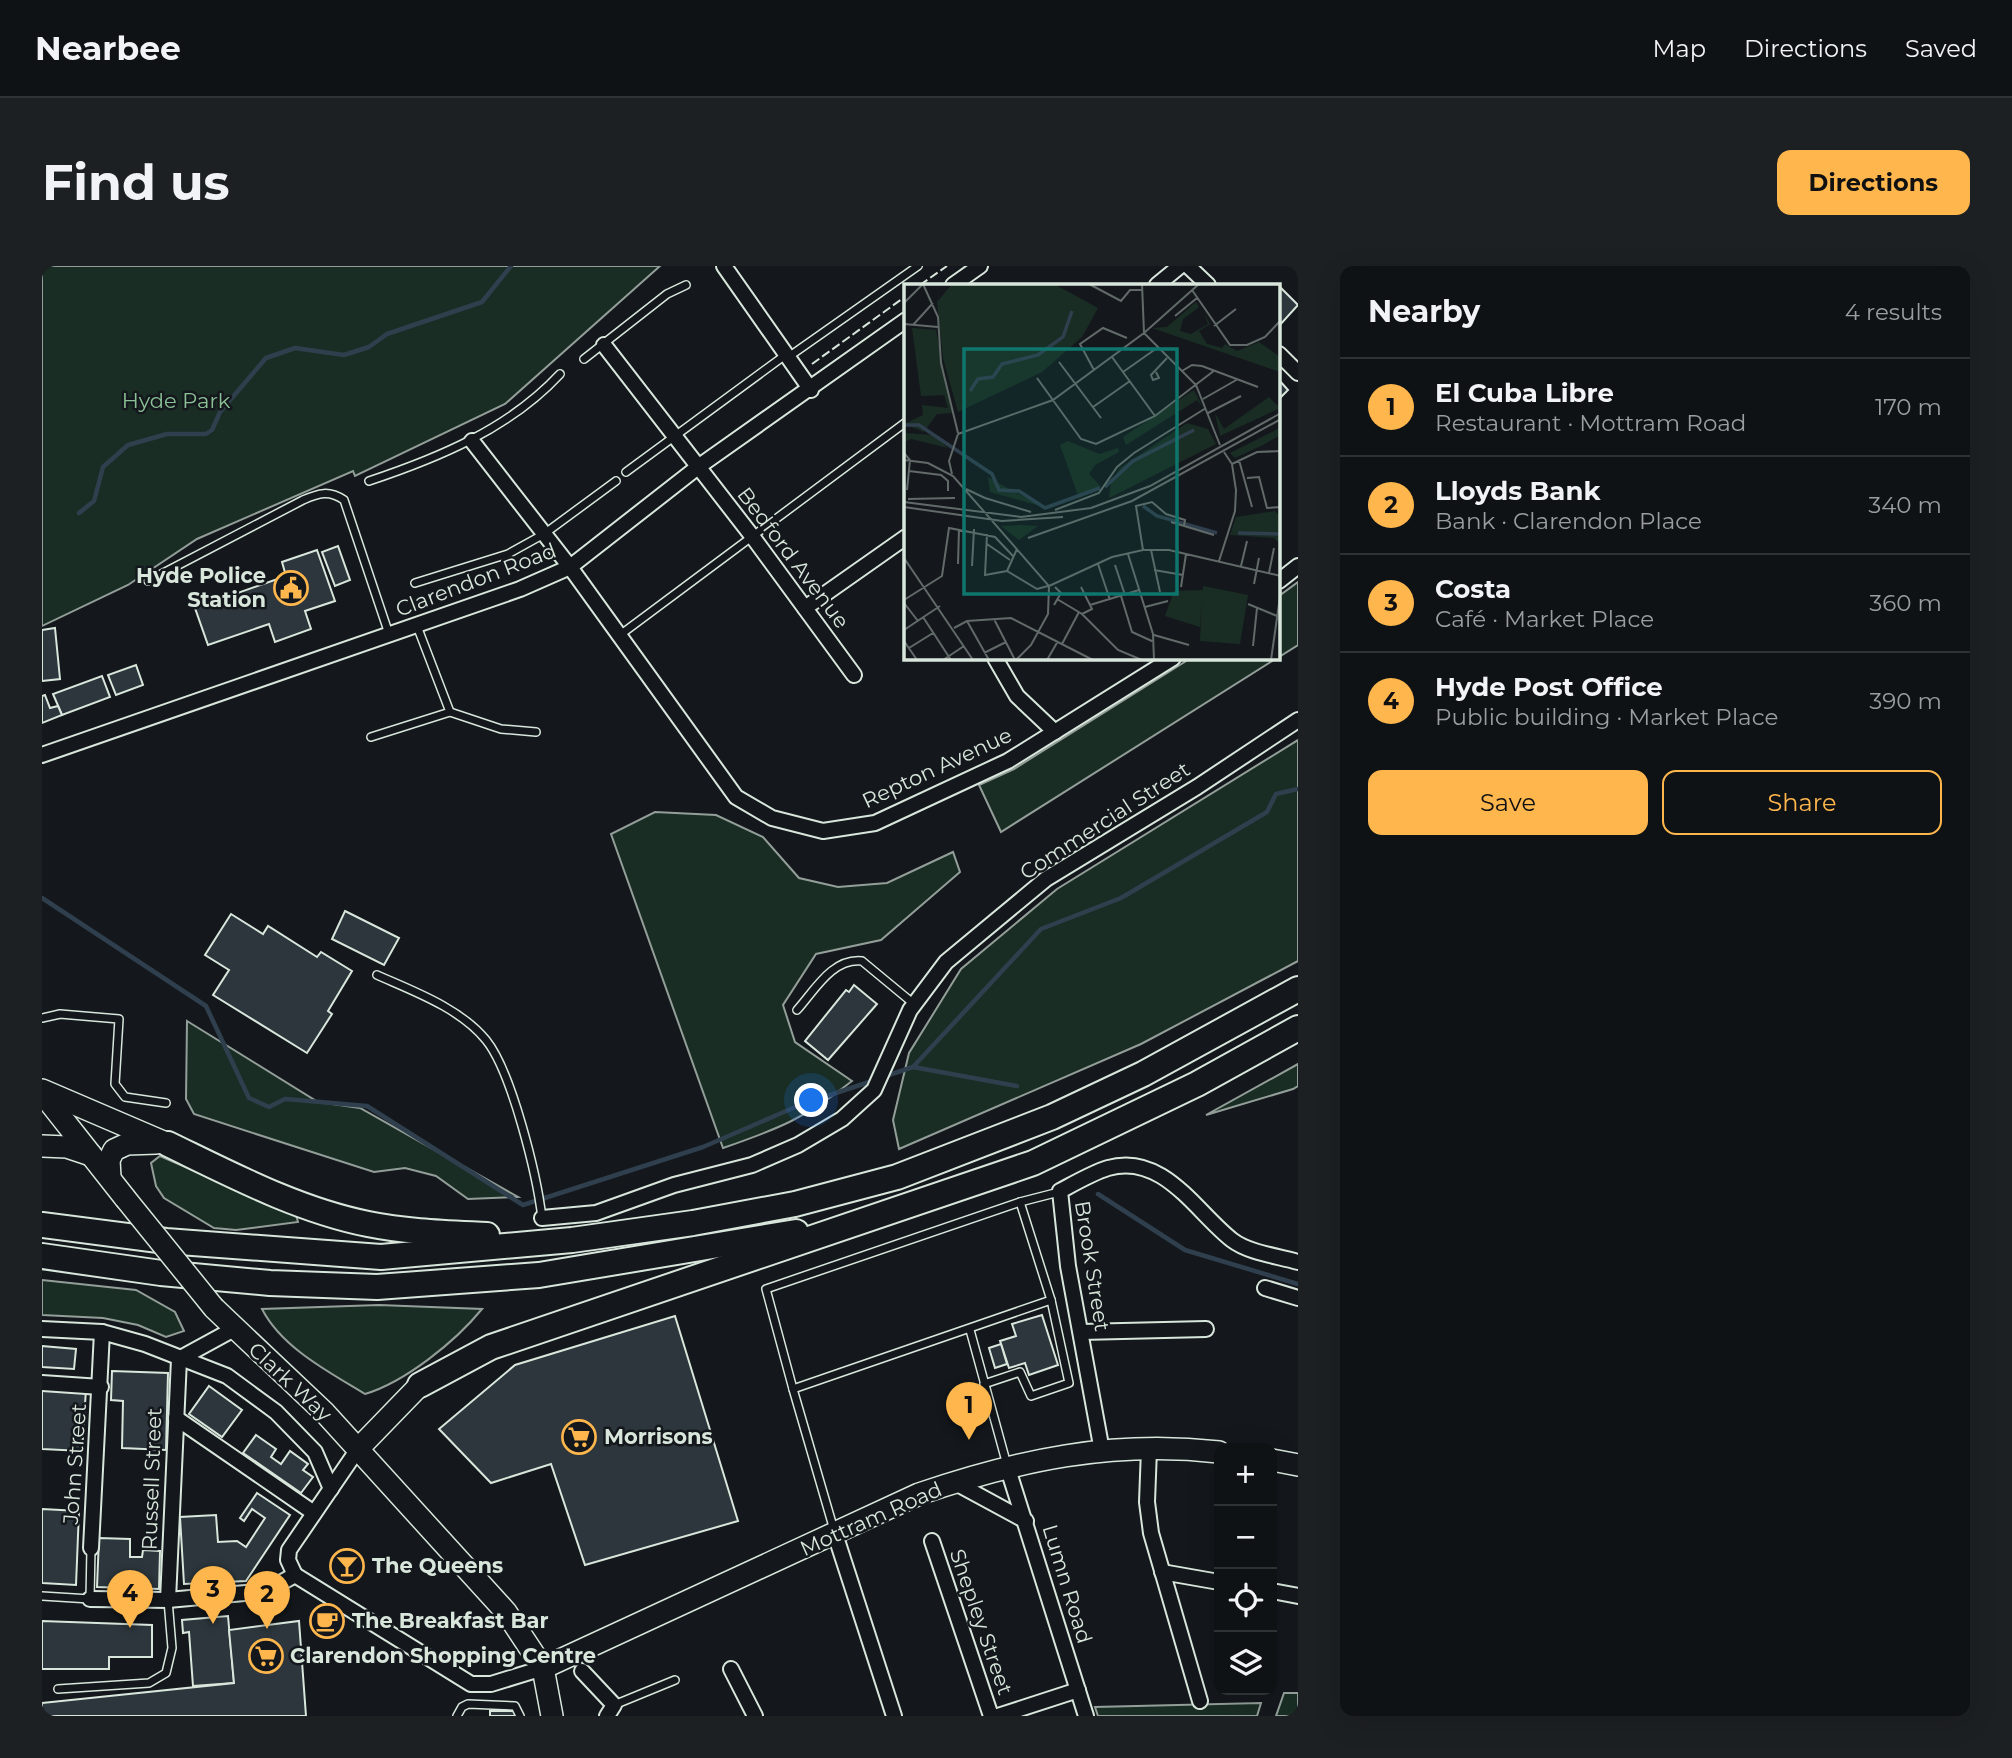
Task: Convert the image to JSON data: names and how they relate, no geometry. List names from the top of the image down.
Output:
{
  "streets": {
    "main road": ["Clark Way", "Mottram Road"],
    "street": [
      "Bedford Avenue",
      "Clarendon Road",
      "Repton Avenue",
      "Commercial Street",
      "Brook Street",
      "John Street",
      "Russell Street",
      "Lumn Road",
      "Shepley Street"
    ]
  },
  "crossings": [
    ["Bedford Avenue", "Clarendon Road"],
    ["Clarendon Road", "Repton Avenue"],
    ["Brook Street", "Mottram Road"],
    ["Clark Way", "Mottram Road"],
    ["Mottram Road", "Lumn Road"]
  ],
  "parks": ["Hyde Park"],
  "places": {
    "public building": ["Hyde Police Station"],
    "supermarket": ["Morrisons", "Clarendon Shopping Centre"],
    "bar": ["The Queens"],
    "cafe": ["The Breakfast Bar"]
  },
  "page": {
    "header": "Nearbee",
    "nav": ["Map", "Directions", "Saved"],
    "buttons": [
      "Directions",
      ["Save", "Share"]
    ],
    "title": "Find us",
    "heading": ["Nearby", "4 results"],
    "list": [
      {
        "mark": "1",
        "name": "El Cuba Libre",
        "note": "Restaurant · Mottram Road",
        "value": "170 m"
      },
      {
        "mark": "2",
        "name": "Lloyds Bank",
        "note": "Bank · Clarendon Place",
        "value": "340 m"
      },
      {
        "mark": "3",
        "name": "Costa",
        "note": "Café · Market Place",
        "value": "360 m"
      },
      {
        "mark": "4",
        "name": "Hyde Post Office",
        "note": "Public building · Market Place",
        "value": "390 m"
      }
    ],
    "pins": [
      "1",
      "3",
      "4",
      "2"
    ],
    "map_buttons": ["+", "−"]
  }
}
